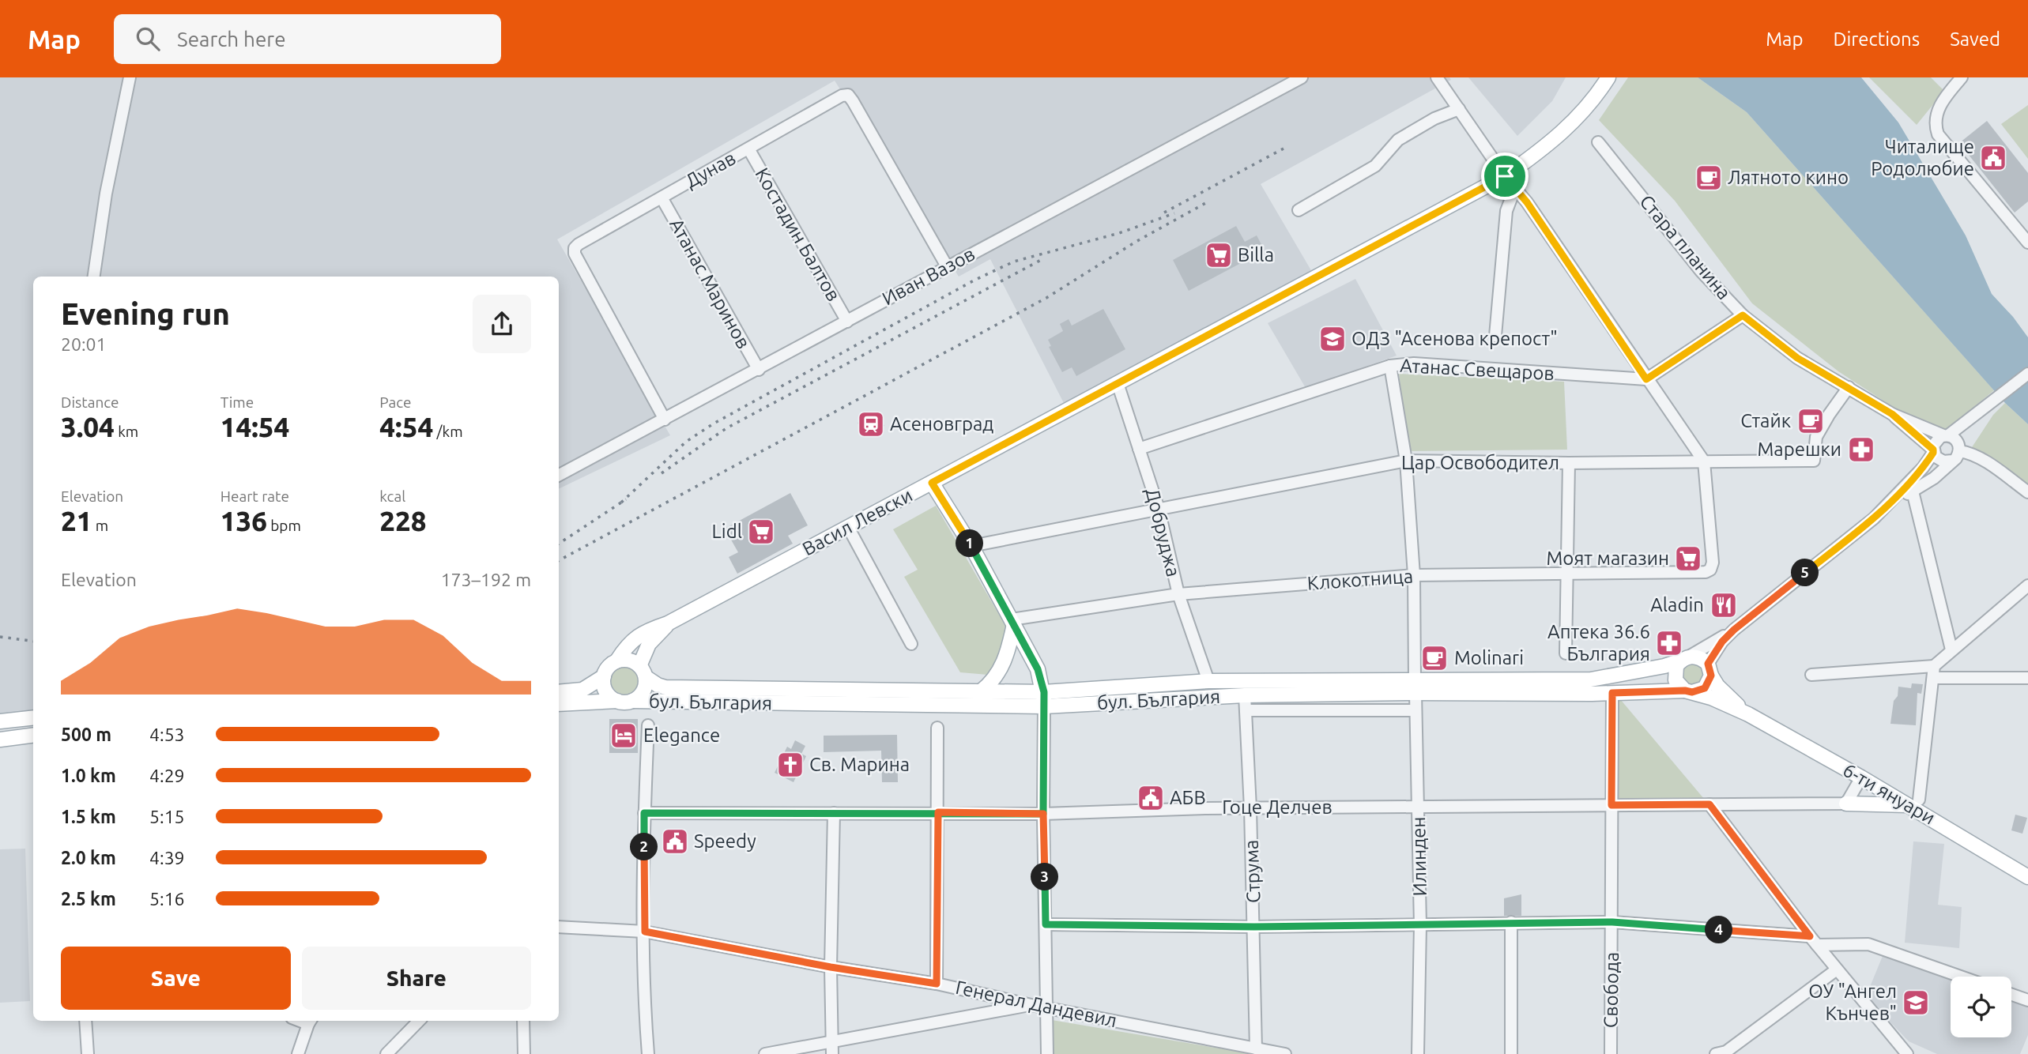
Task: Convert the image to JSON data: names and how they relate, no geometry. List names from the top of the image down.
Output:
{
  "streets": {
    "main road": ["Васил Левски", "бул. България", "6-ти януари"],
    "street": [
      "Дунав",
      "Костадин Балтов",
      "Стара планина",
      "Иван Вазов",
      "Атанас Маринов",
      "Атанас Свещаров",
      "Цар Освободител",
      "Добруджа",
      "Клокотница",
      "Гоце Делчев",
      "Илинден",
      "Струма",
      "Свобода",
      "Генерал Дандевил"
    ]
  },
  "crossings": [
    ["Дунав", "Костадин Балтов"],
    ["Дунав", "Иван Вазов"],
    ["Дунав", "Атанас Маринов"],
    ["Костадин Балтов", "Иван Вазов"],
    ["Стара планина", "Цар Освободител"],
    ["Иван Вазов", "Атанас Маринов"],
    ["Атанас Свещаров", "Добруджа"],
    ["Атанас Свещаров", "Илинден"],
    ["Цар Освободител", "Добруджа"],
    ["Цар Освободител", "Клокотница"],
    ["Цар Освободител", "Илинден"],
    ["Васил Левски", "Добруджа"],
    ["Васил Левски", "бул. България"],
    ["Добруджа", "Клокотница"],
    ["Добруджа", "бул. България"],
    ["Клокотница", "Илинден"],
    ["бул. България", "Илинден"],
    ["бул. България", "Струма"],
    ["бул. България", "Свобода"],
    ["Гоце Делчев", "Илинден"],
    ["Гоце Делчев", "Струма"],
    ["Гоце Делчев", "Свобода"],
    ["Струма", "Генерал Дандевил"]
  ],
  "places": {
    "public building": ["Читалище Родолюбие", "АБВ", "Speedy"],
    "cafe": ["Лятното кино", "Стайк", "Molinari"],
    "supermarket": ["Billa", "Lidl", "Моят магазин"],
    "school or university": ["ОДЗ \"Асенова крепост\"", "ОУ \"Ангел Кънчев\""],
    "station": ["Асеновград"],
    "pharmacy": ["Марешки", "Аптека 36.6 България"],
    "restaurant": ["Aladin"],
    "hotel": ["Elegance"],
    "church": ["Св. Марина"]
  },
  "page": {
    "header": "Map",
    "search": "Search here",
    "nav": ["Map", "Directions", "Saved"],
    "heading": ["Evening run", "20:01"],
    "stats": [
      ["Distance", "3.04 km"],
      ["Time", "14:54"],
      ["Pace", "4:54 /km"],
      ["Elevation", "21 m"],
      ["Heart rate", "136 bpm"],
      ["kcal", "228"]
    ],
    "pins": [
      "1",
      "5",
      "2",
      "3",
      "4"
    ],
    "chart": ["Elevation", "173–192 m"],
    "list": [
      {
        "name": "500 m",
        "note": "4:53"
      },
      {
        "name": "1.0 km",
        "note": "4:29"
      },
      {
        "name": "1.5 km",
        "note": "5:15"
      },
      {
        "name": "2.0 km",
        "note": "4:39"
      },
      {
        "name": "2.5 km",
        "note": "5:16"
      }
    ],
    "buttons": ["Save", "Share"]
  }
}
